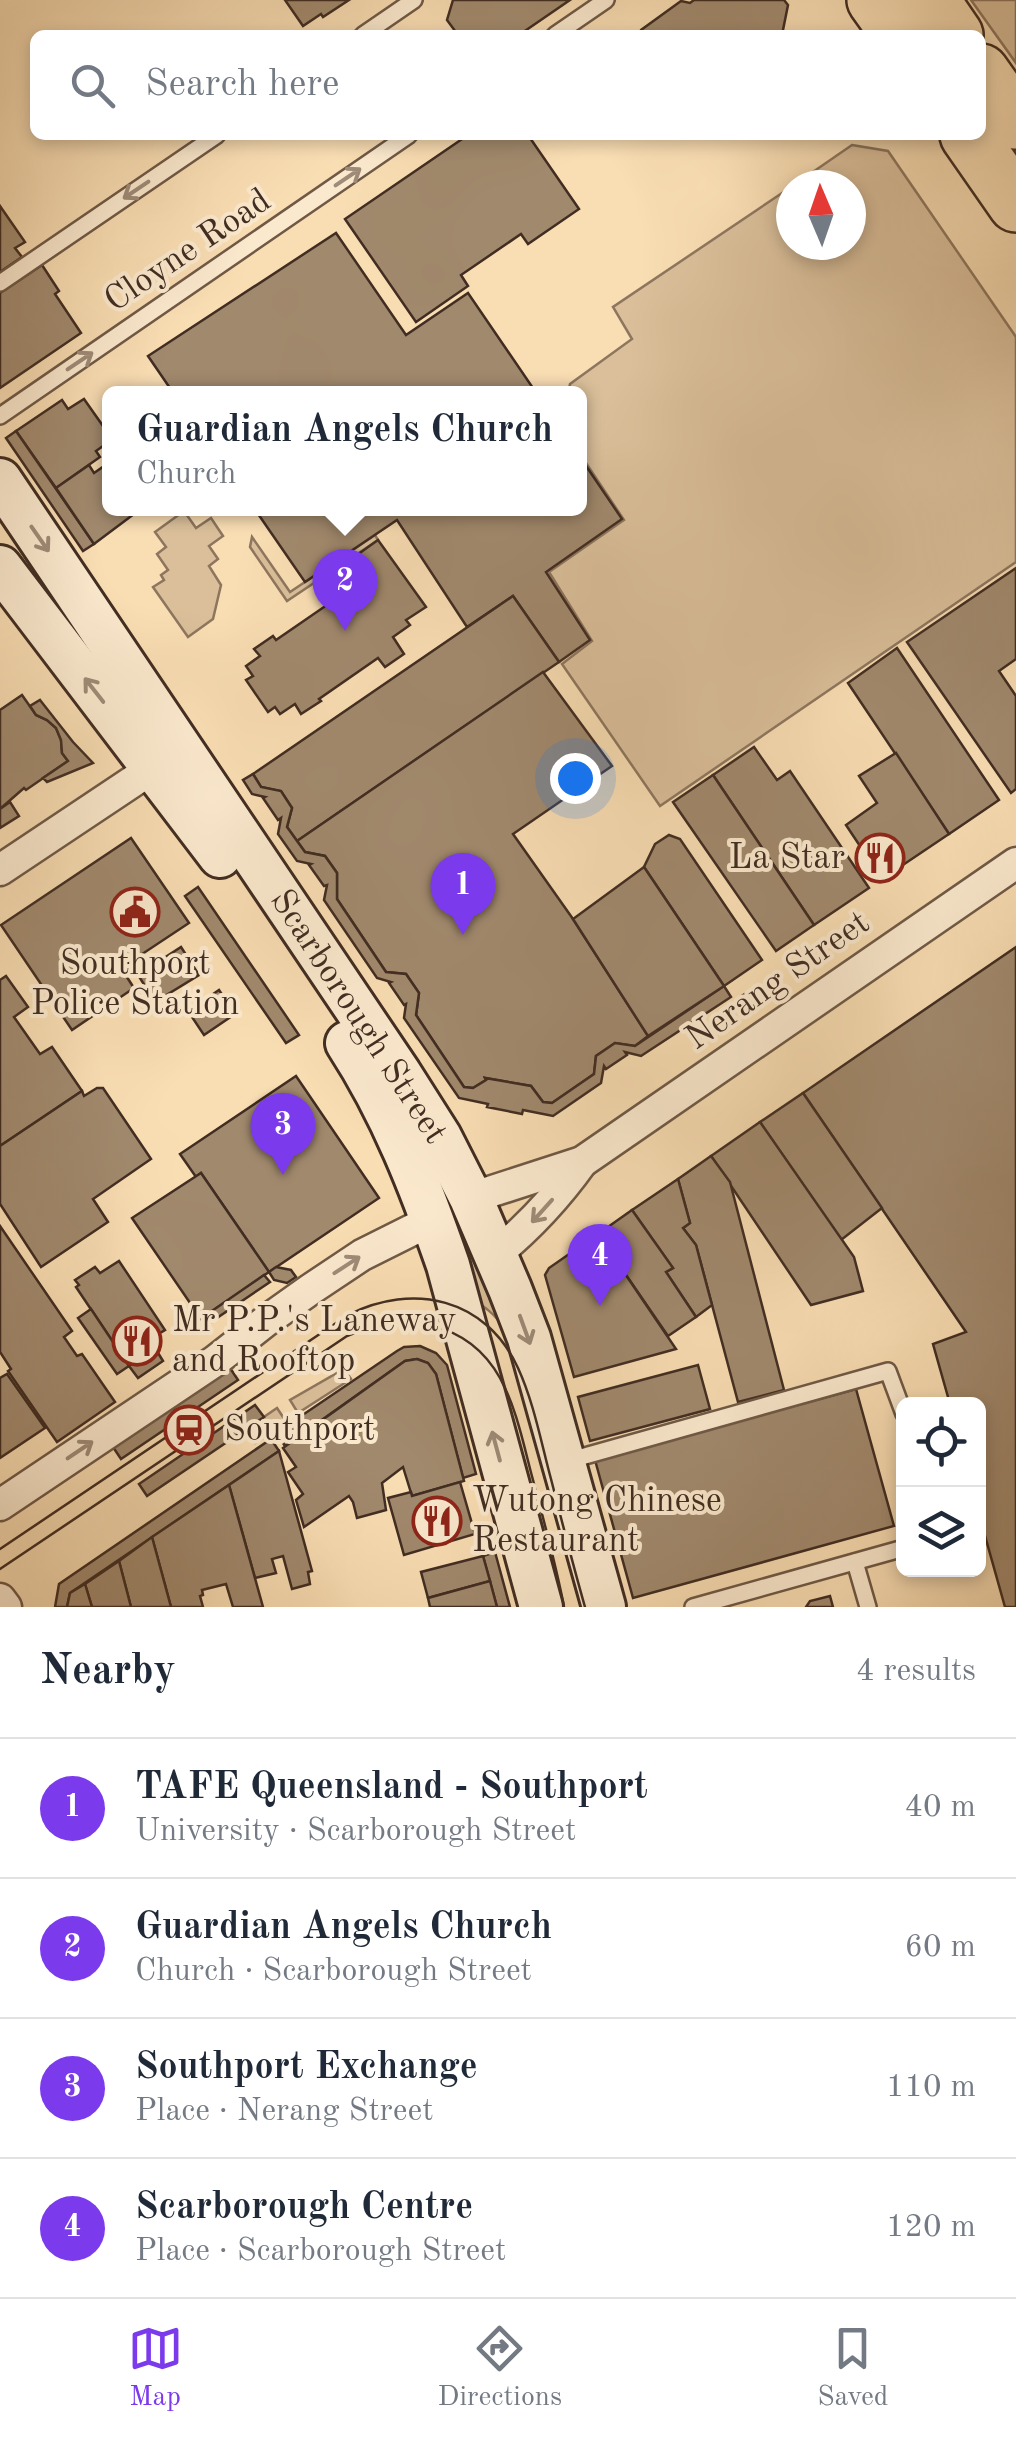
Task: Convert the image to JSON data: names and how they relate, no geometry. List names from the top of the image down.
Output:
{
  "streets": {
    "main road": ["Scarborough Street"],
    "street": ["Nerang Street"],
    "lane": ["Cloyne Road"]
  },
  "crossings": [
    ["Nerang Street", "Scarborough Street"]
  ],
  "places": {
    "restaurant": ["La Star", "Mr P.P.'s Laneway and Rooftop", "Wutong Chinese Restaurant"],
    "public building": ["Southport Police Station"],
    "station": ["Southport"]
  },
  "north": "top",
  "page": {
    "search": "Search here",
    "popup": ["Guardian Angels Church", "Church"],
    "pins": [
      "2",
      "1",
      "3",
      "4"
    ],
    "heading": ["Nearby", "4 results"],
    "list": [
      {
        "mark": "1",
        "name": "TAFE Queensland - Southport",
        "note": "University · Scarborough Street",
        "value": "40 m"
      },
      {
        "mark": "2",
        "name": "Guardian Angels Church",
        "note": "Church · Scarborough Street",
        "value": "60 m"
      },
      {
        "mark": "3",
        "name": "Southport Exchange",
        "note": "Place · Nerang Street",
        "value": "110 m"
      },
      {
        "mark": "4",
        "name": "Scarborough Centre",
        "note": "Place · Scarborough Street",
        "value": "120 m"
      }
    ],
    "nav": ["Map", "Directions", "Saved"]
  }
}
